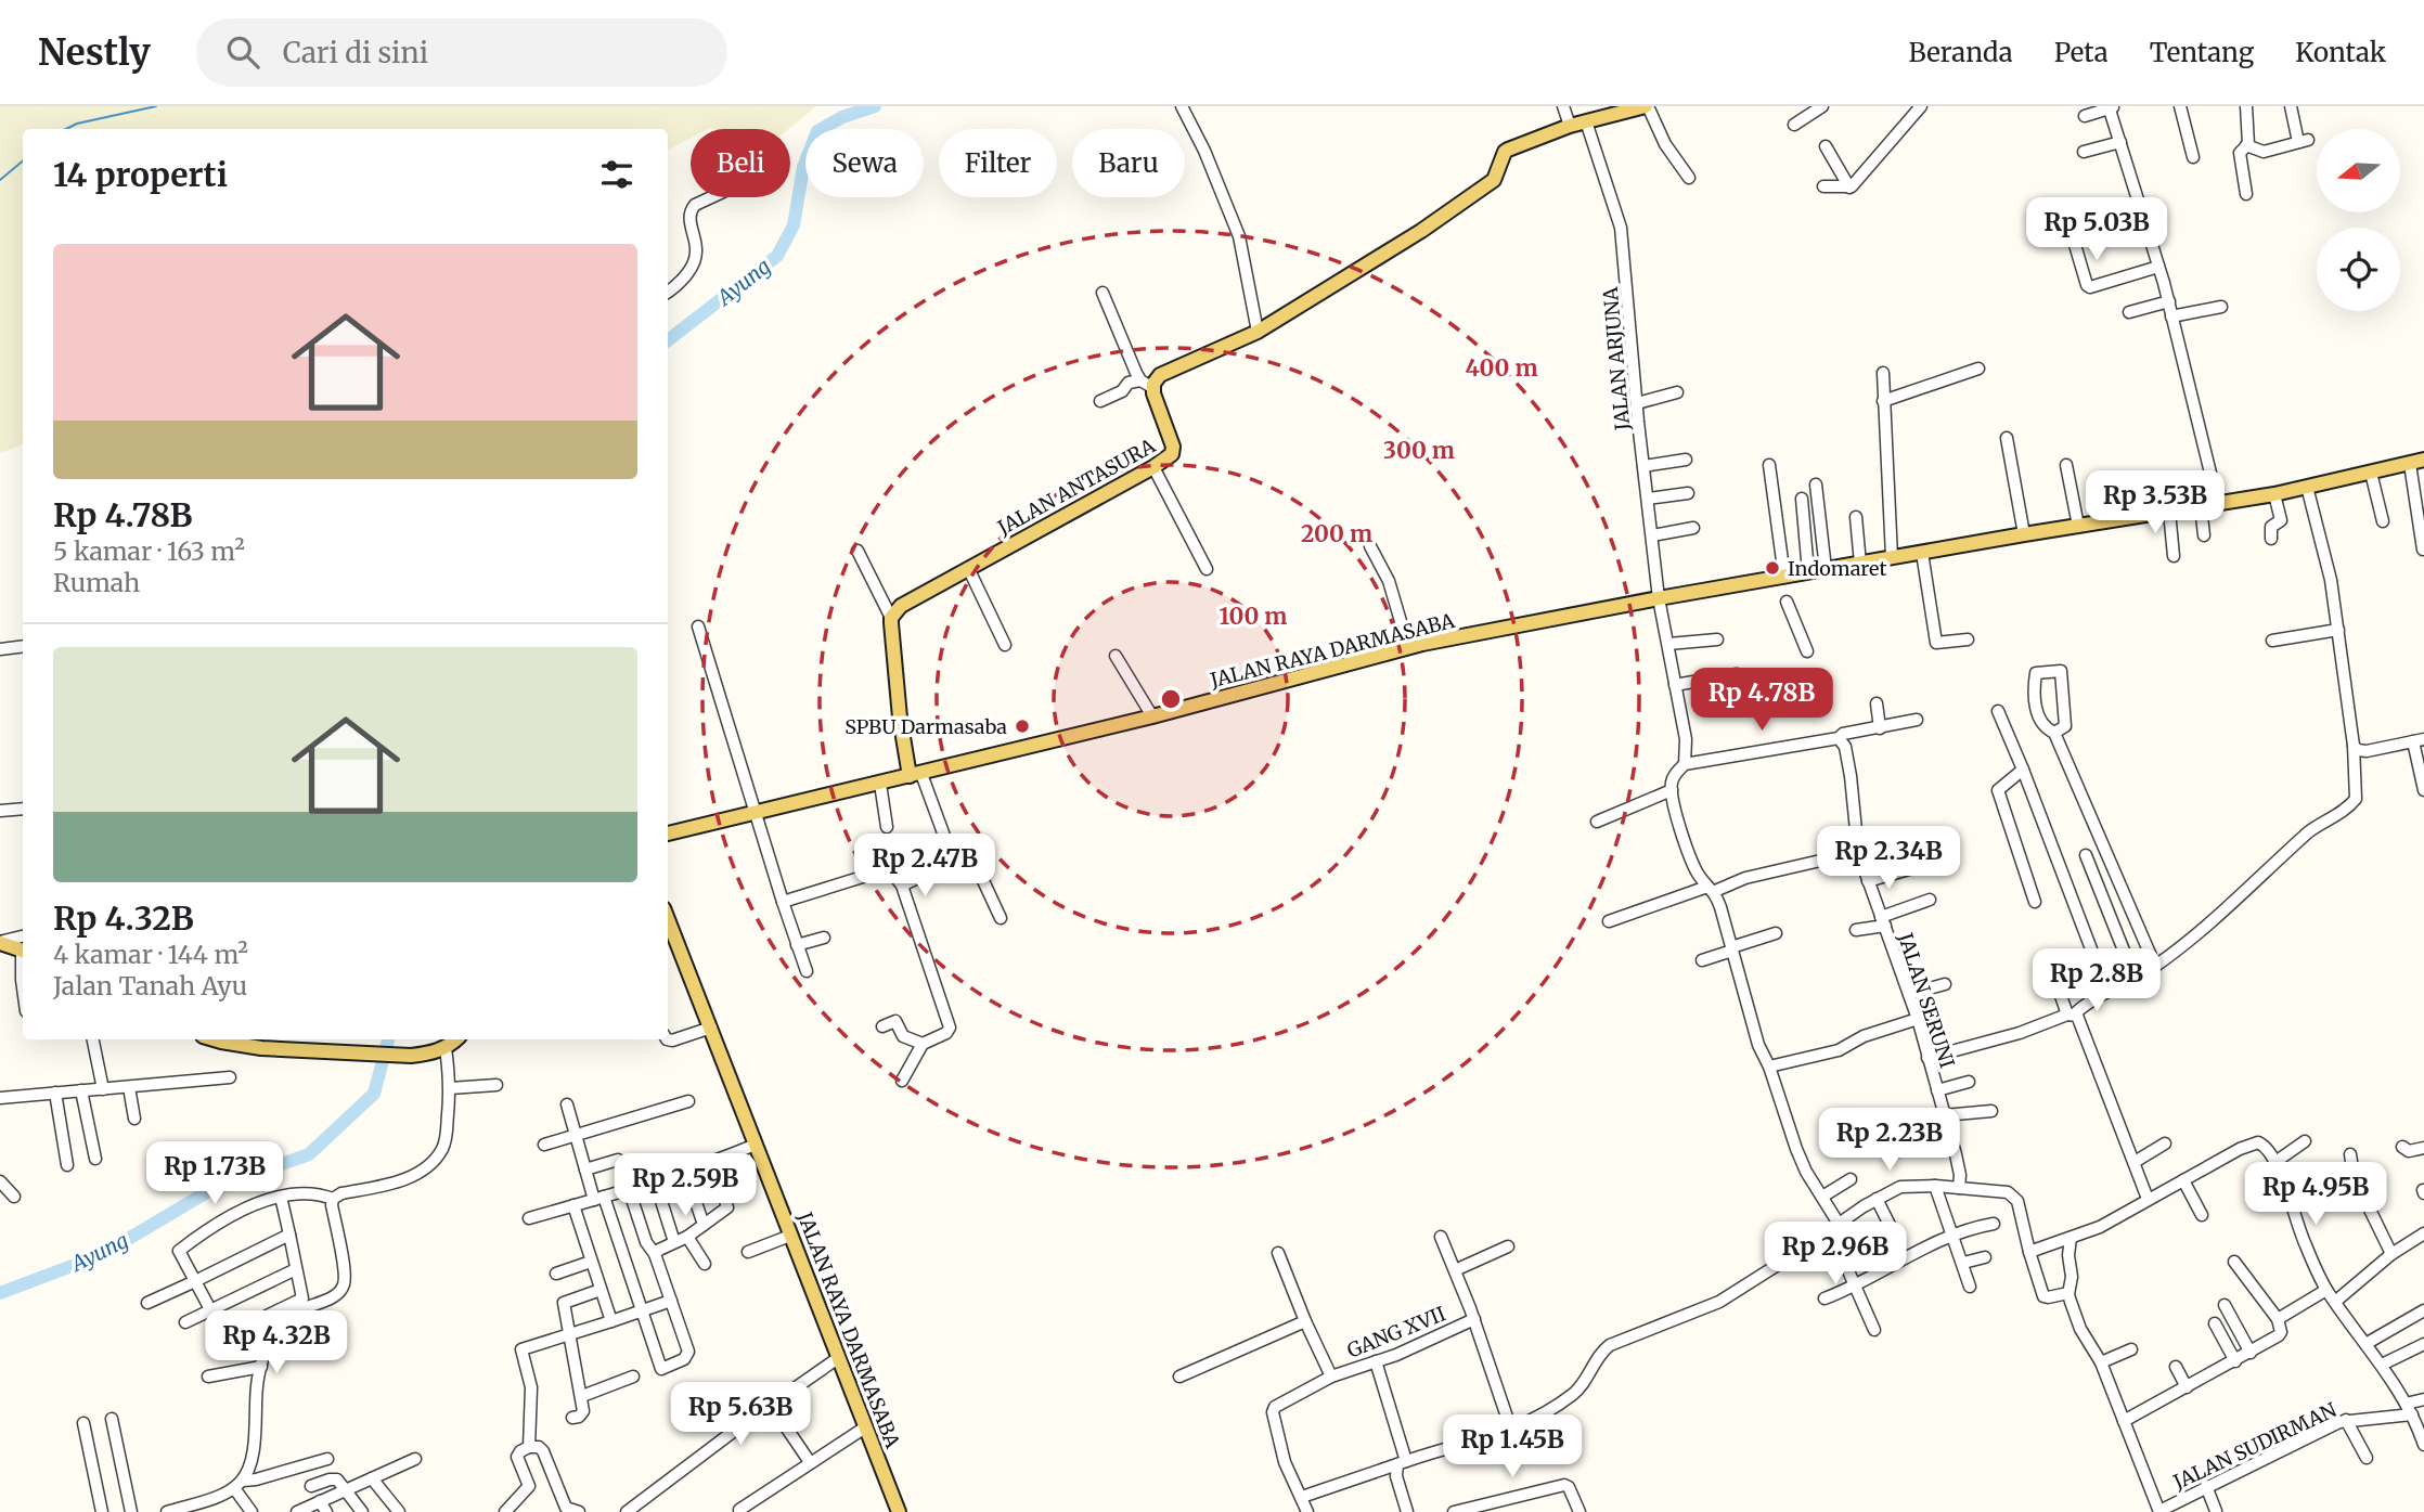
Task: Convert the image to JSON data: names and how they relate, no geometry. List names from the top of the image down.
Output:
{
  "streets": {
    "main road": ["JALAN ANTASURA", "JALAN RAYA DARMASABA"],
    "street": [
      "JALAN ARJUNA",
      "JALAN SERUNI",
      "GANG XVII",
      "JALAN SUDIRMAN"
    ]
  },
  "crossings": [
    ["JALAN ARJUNA", "JALAN RAYA DARMASABA"]
  ],
  "water": ["Ayung"],
  "places": ["Indomaret", "SPBU Darmasaba"],
  "north": "left",
  "page": {
    "header": "Nestly",
    "search": "Cari di sini",
    "nav": [
      "Beranda",
      "Peta",
      "Tentang",
      "Kontak"
    ],
    "chip": [
      "Beli",
      "Sewa",
      "Filter",
      "Baru"
    ],
    "heading": "14 properti",
    "price": [
      "Rp 5.03B",
      "Rp 3.53B",
      "Rp 4.78B",
      "Rp 2.34B",
      "Rp 2.47B",
      "Rp 2.8B",
      "Rp 2.23B",
      "Rp 1.73B",
      "Rp 2.59B",
      "Rp 4.95B",
      "Rp 2.96B",
      "Rp 4.32B",
      "Rp 5.63B",
      "Rp 1.45B"
    ],
    "list": [
      {
        "name": "Rp 4.78B",
        "note": "5 kamar · 163 m² · Rumah"
      },
      {
        "name": "Rp 4.32B",
        "note": "4 kamar · 144 m² · Jalan Tanah Ayu"
      }
    ]
  },
  "rings": [
    "400 m",
    "300 m",
    "200 m",
    "100 m"
  ]
}
